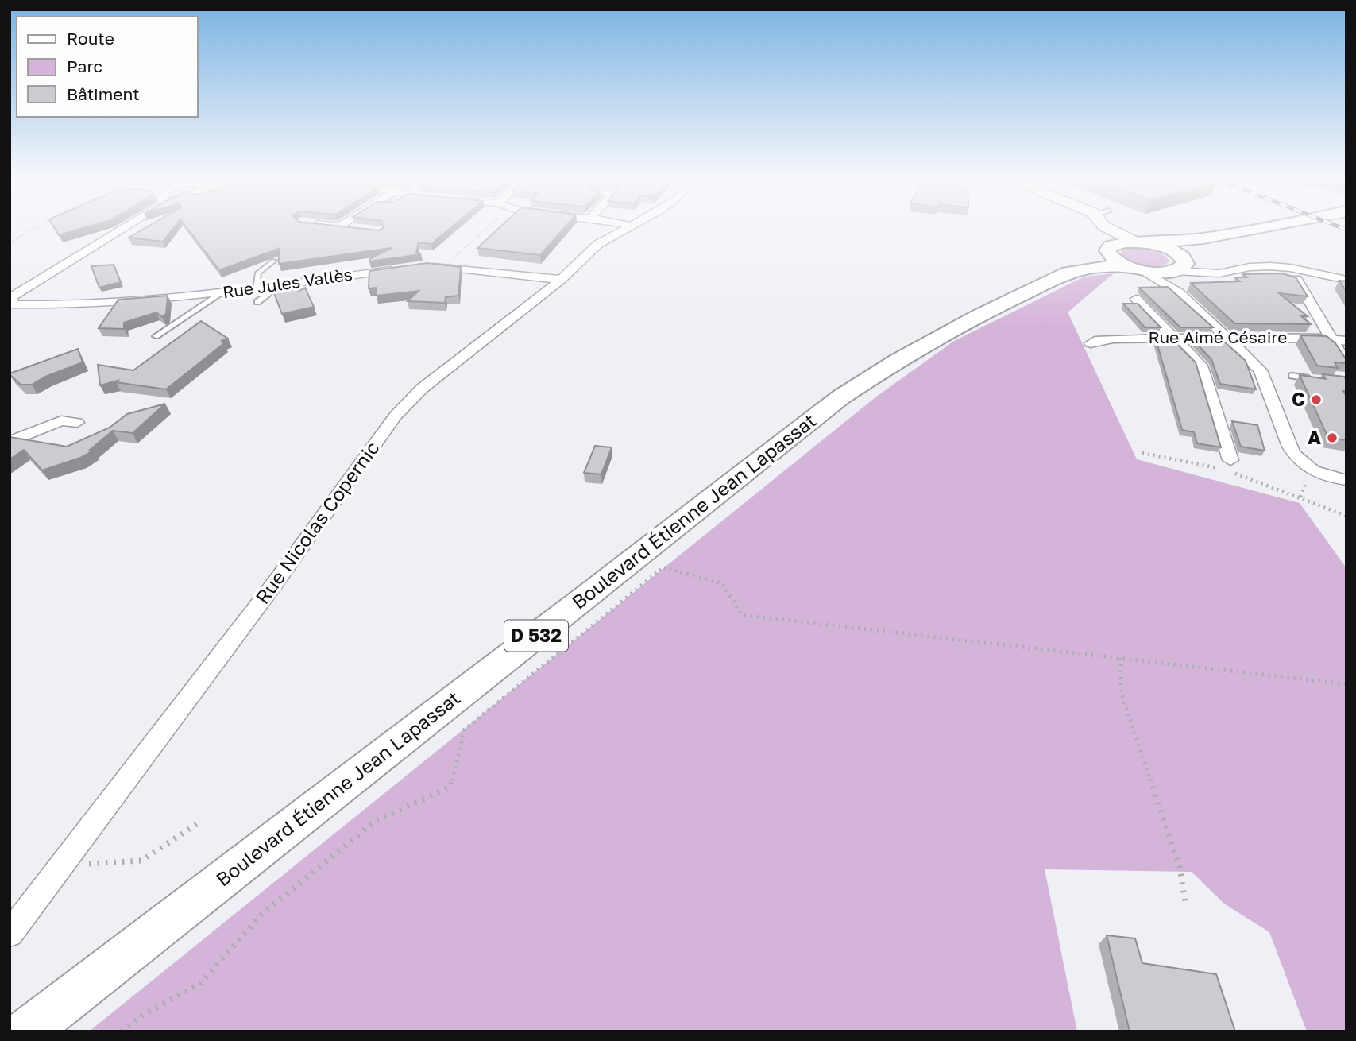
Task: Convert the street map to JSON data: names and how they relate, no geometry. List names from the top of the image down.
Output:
{
  "streets": {
    "main road": ["Boulevard Étienne Jean Lapassat", "D 532"],
    "street": ["Rue Jules Vallès", "Rue Aimé Césaire", "Rue Nicolas Copernic"]
  },
  "places": ["C", "A"],
  "legend": ["Route", "Parc", "Bâtiment"]
}
